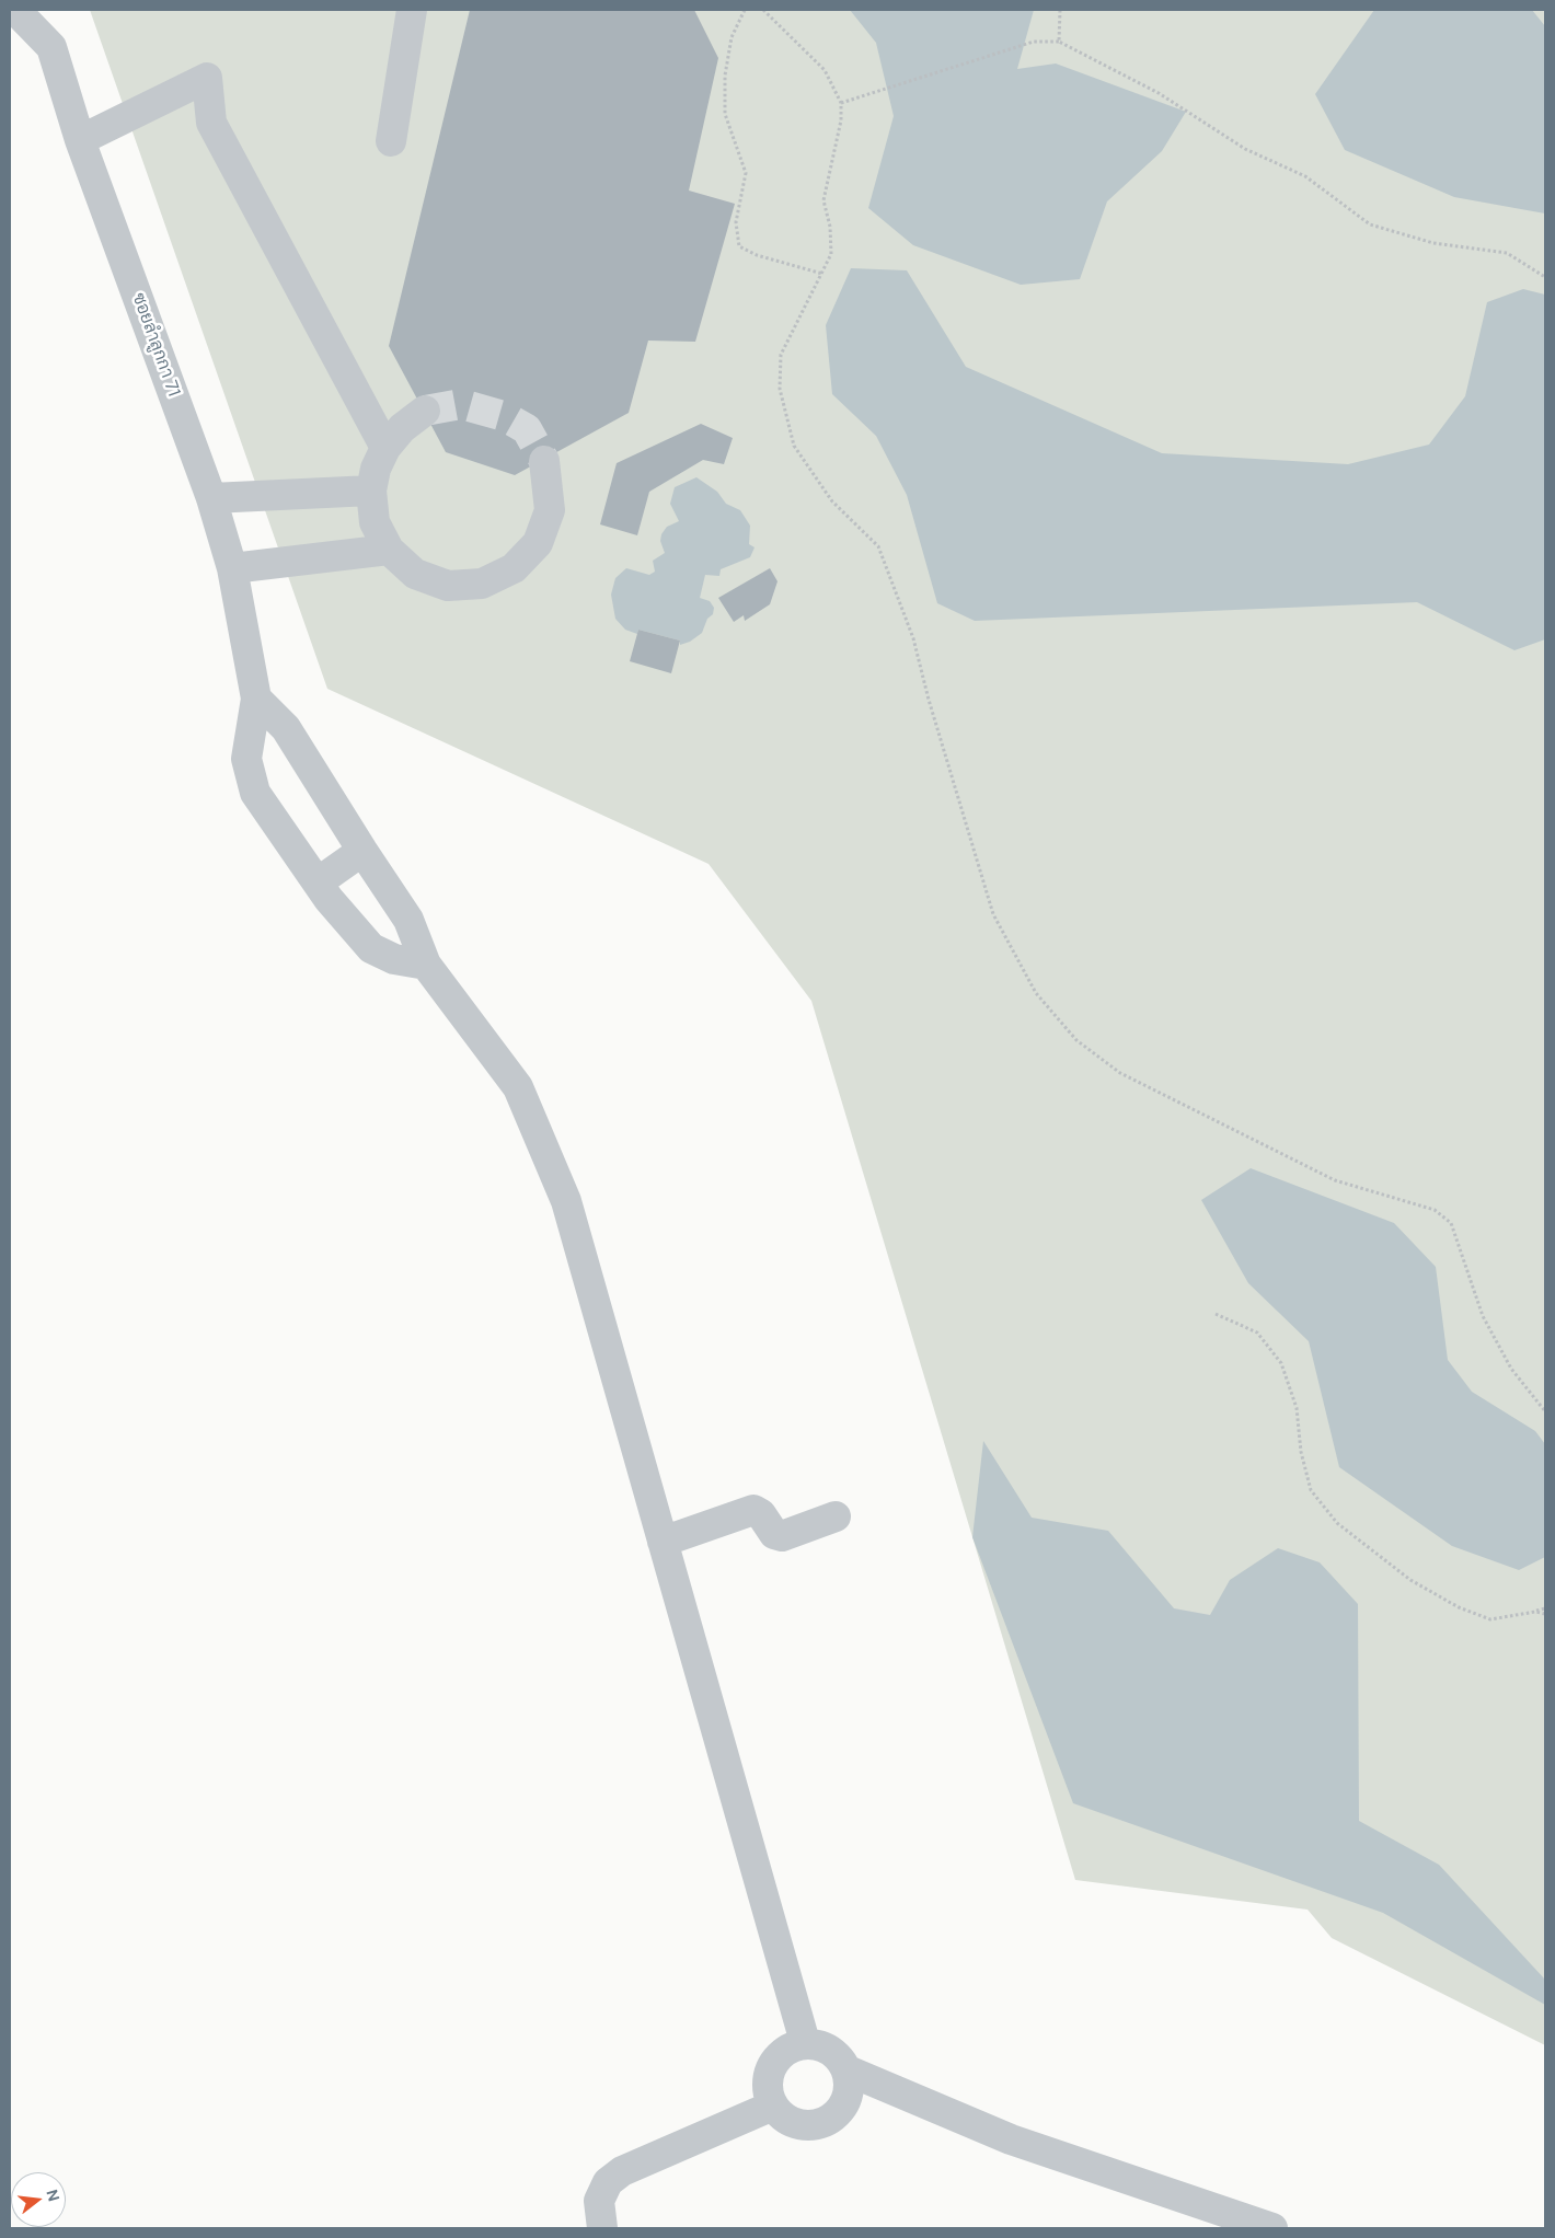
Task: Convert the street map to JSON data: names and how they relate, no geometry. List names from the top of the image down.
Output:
{
  "streets": {
    "street": ["ซอยลำลูกกา 71"]
  },
  "north": "right"
}
